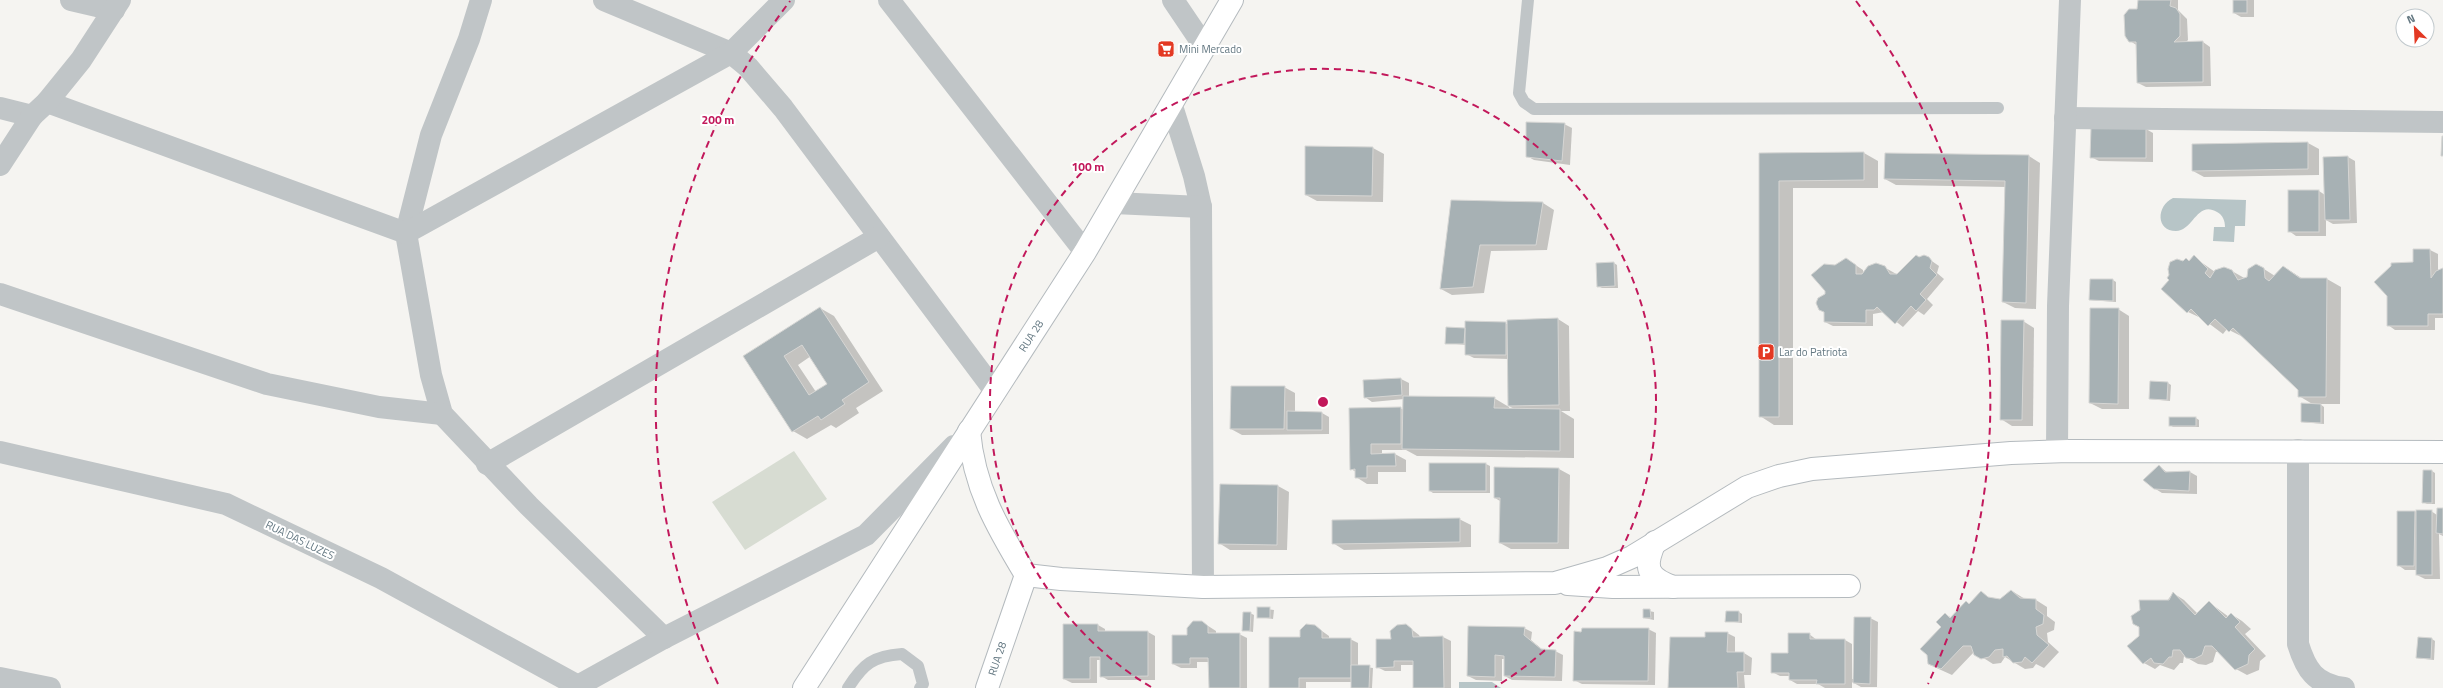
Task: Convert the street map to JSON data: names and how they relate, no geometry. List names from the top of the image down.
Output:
{
  "streets": {
    "street": ["RUA 28", "RUA DAS LUZES"]
  },
  "places": {
    "supermarket": ["Mini Mercado"],
    "parking": ["Lar do Patriota"]
  },
  "north": "top left",
  "rings": ["200 m", "100 m"]
}
